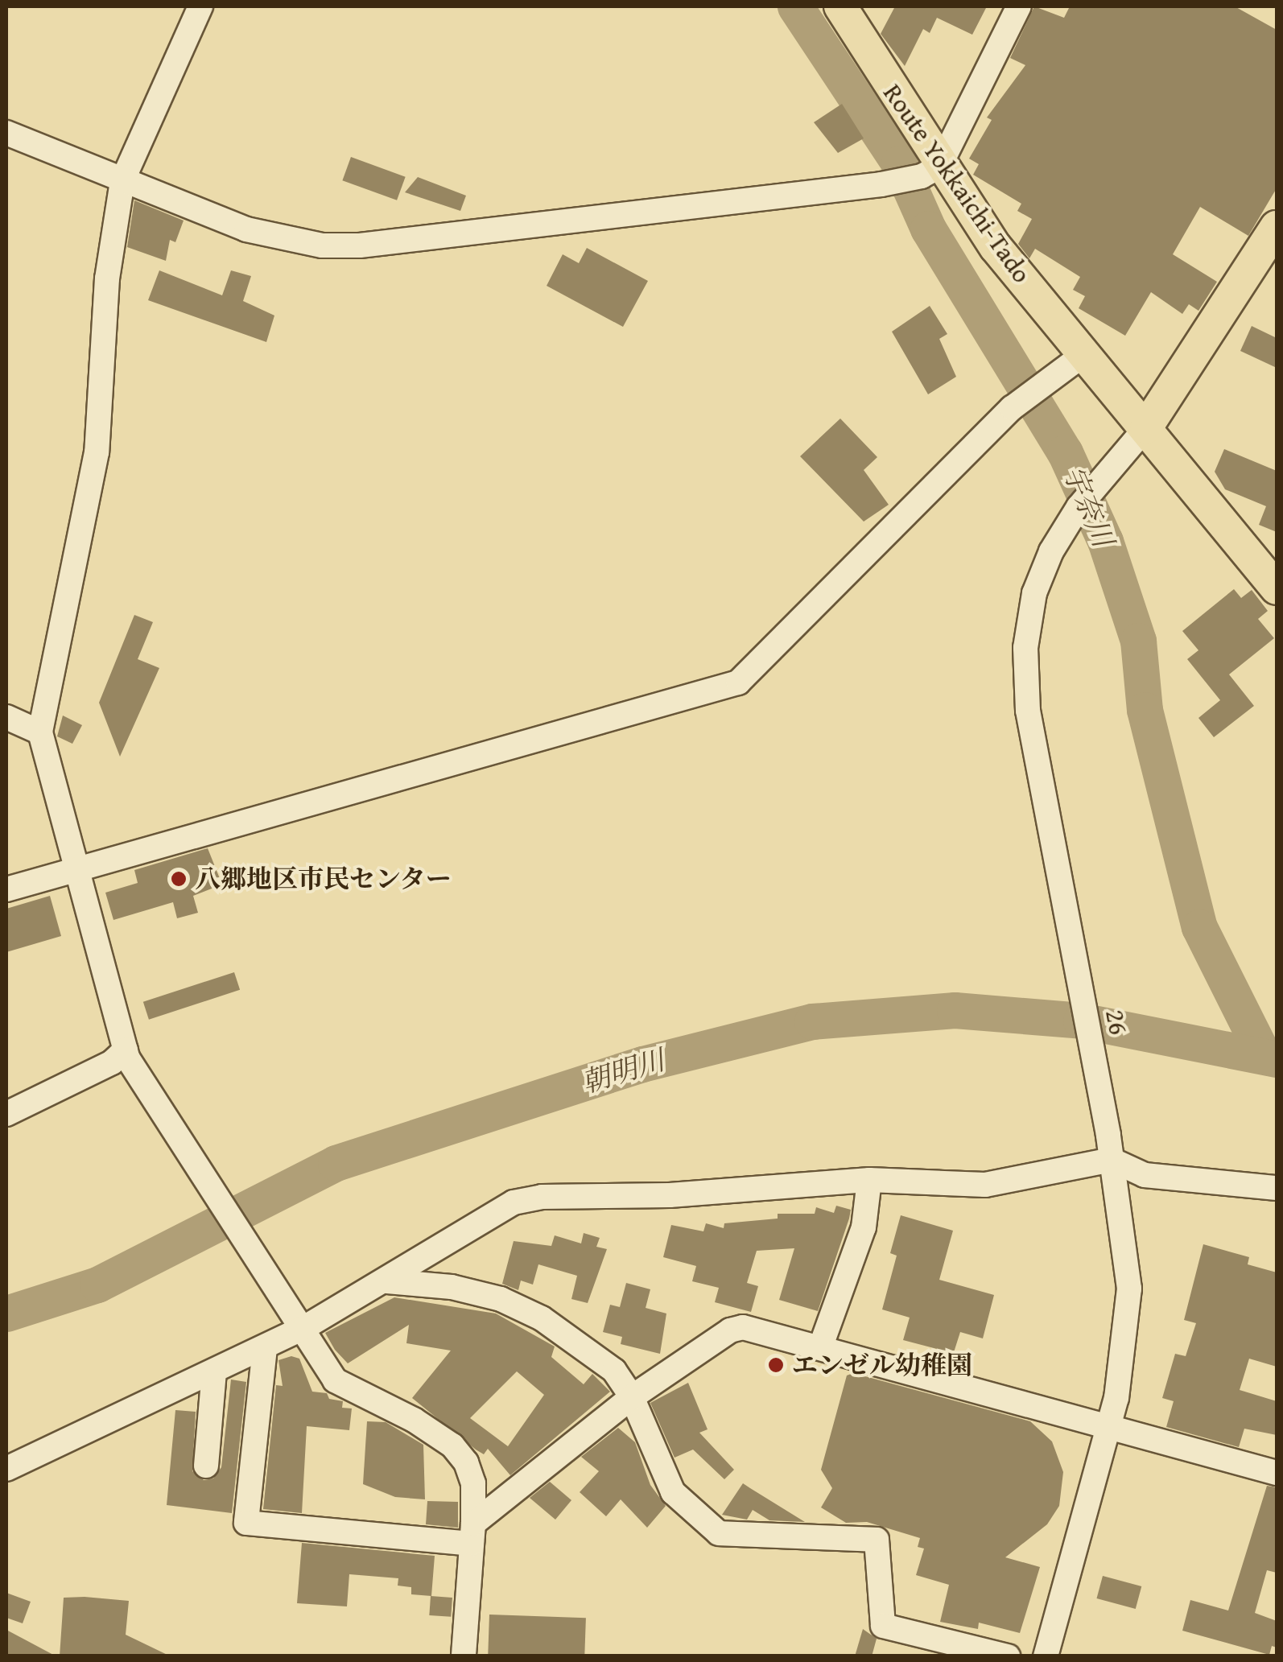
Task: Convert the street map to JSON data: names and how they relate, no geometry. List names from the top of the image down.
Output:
{
  "streets": {
    "main road": ["Route Yokkaichi-Tado"],
    "street": ["26"]
  },
  "crossings": [
    ["Route Yokkaichi-Tado", "26"]
  ],
  "water": ["宇奈川", "朝明川"],
  "places": ["八郷地区市民センター", "エンゼル幼稚園"]
}
